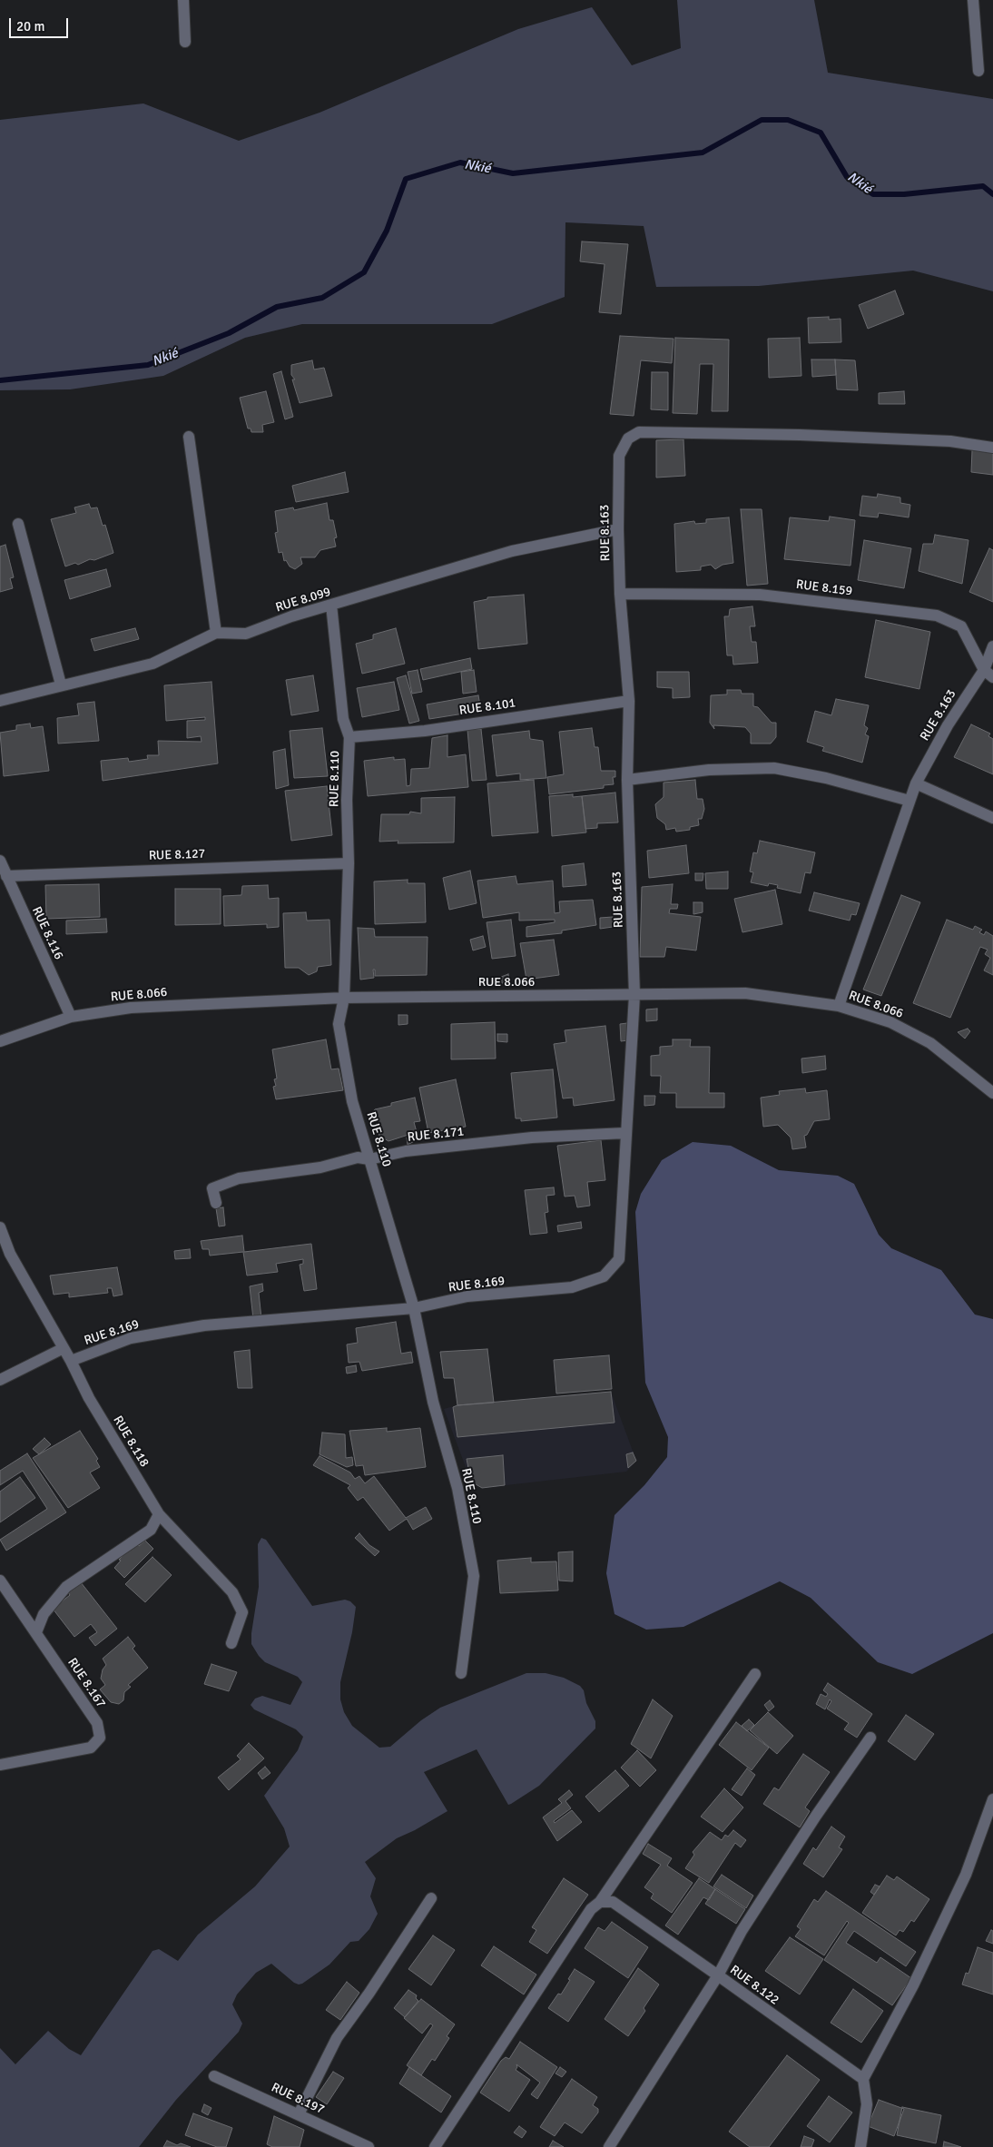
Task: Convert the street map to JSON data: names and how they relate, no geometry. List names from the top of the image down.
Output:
{
  "streets": {
    "street": [
      "RUE 8.163",
      "RUE 8.159",
      "RUE 8.099",
      "RUE 8.101",
      "RUE 8.110",
      "RUE 8.127",
      "RUE 8.116",
      "RUE 8.066",
      "RUE 8.171",
      "RUE 8.169",
      "RUE 8.118",
      "RUE 8.167",
      "RUE 8.122",
      "RUE 8.197"
    ]
  },
  "crossings": [
    ["RUE 8.163", "RUE 8.159"],
    ["RUE 8.163", "RUE 8.099"],
    ["RUE 8.163", "RUE 8.101"],
    ["RUE 8.163", "RUE 8.066"],
    ["RUE 8.163", "RUE 8.169"],
    ["RUE 8.099", "RUE 8.110"],
    ["RUE 8.101", "RUE 8.110"],
    ["RUE 8.110", "RUE 8.127"],
    ["RUE 8.110", "RUE 8.066"],
    ["RUE 8.110", "RUE 8.171"],
    ["RUE 8.110", "RUE 8.169"],
    ["RUE 8.127", "RUE 8.116"],
    ["RUE 8.116", "RUE 8.066"],
    ["RUE 8.066", "RUE 8.169"],
    ["RUE 8.171", "RUE 8.169"],
    ["RUE 8.169", "RUE 8.118"]
  ],
  "water": ["Nkié"],
  "scale_bar": "20 m"
}
